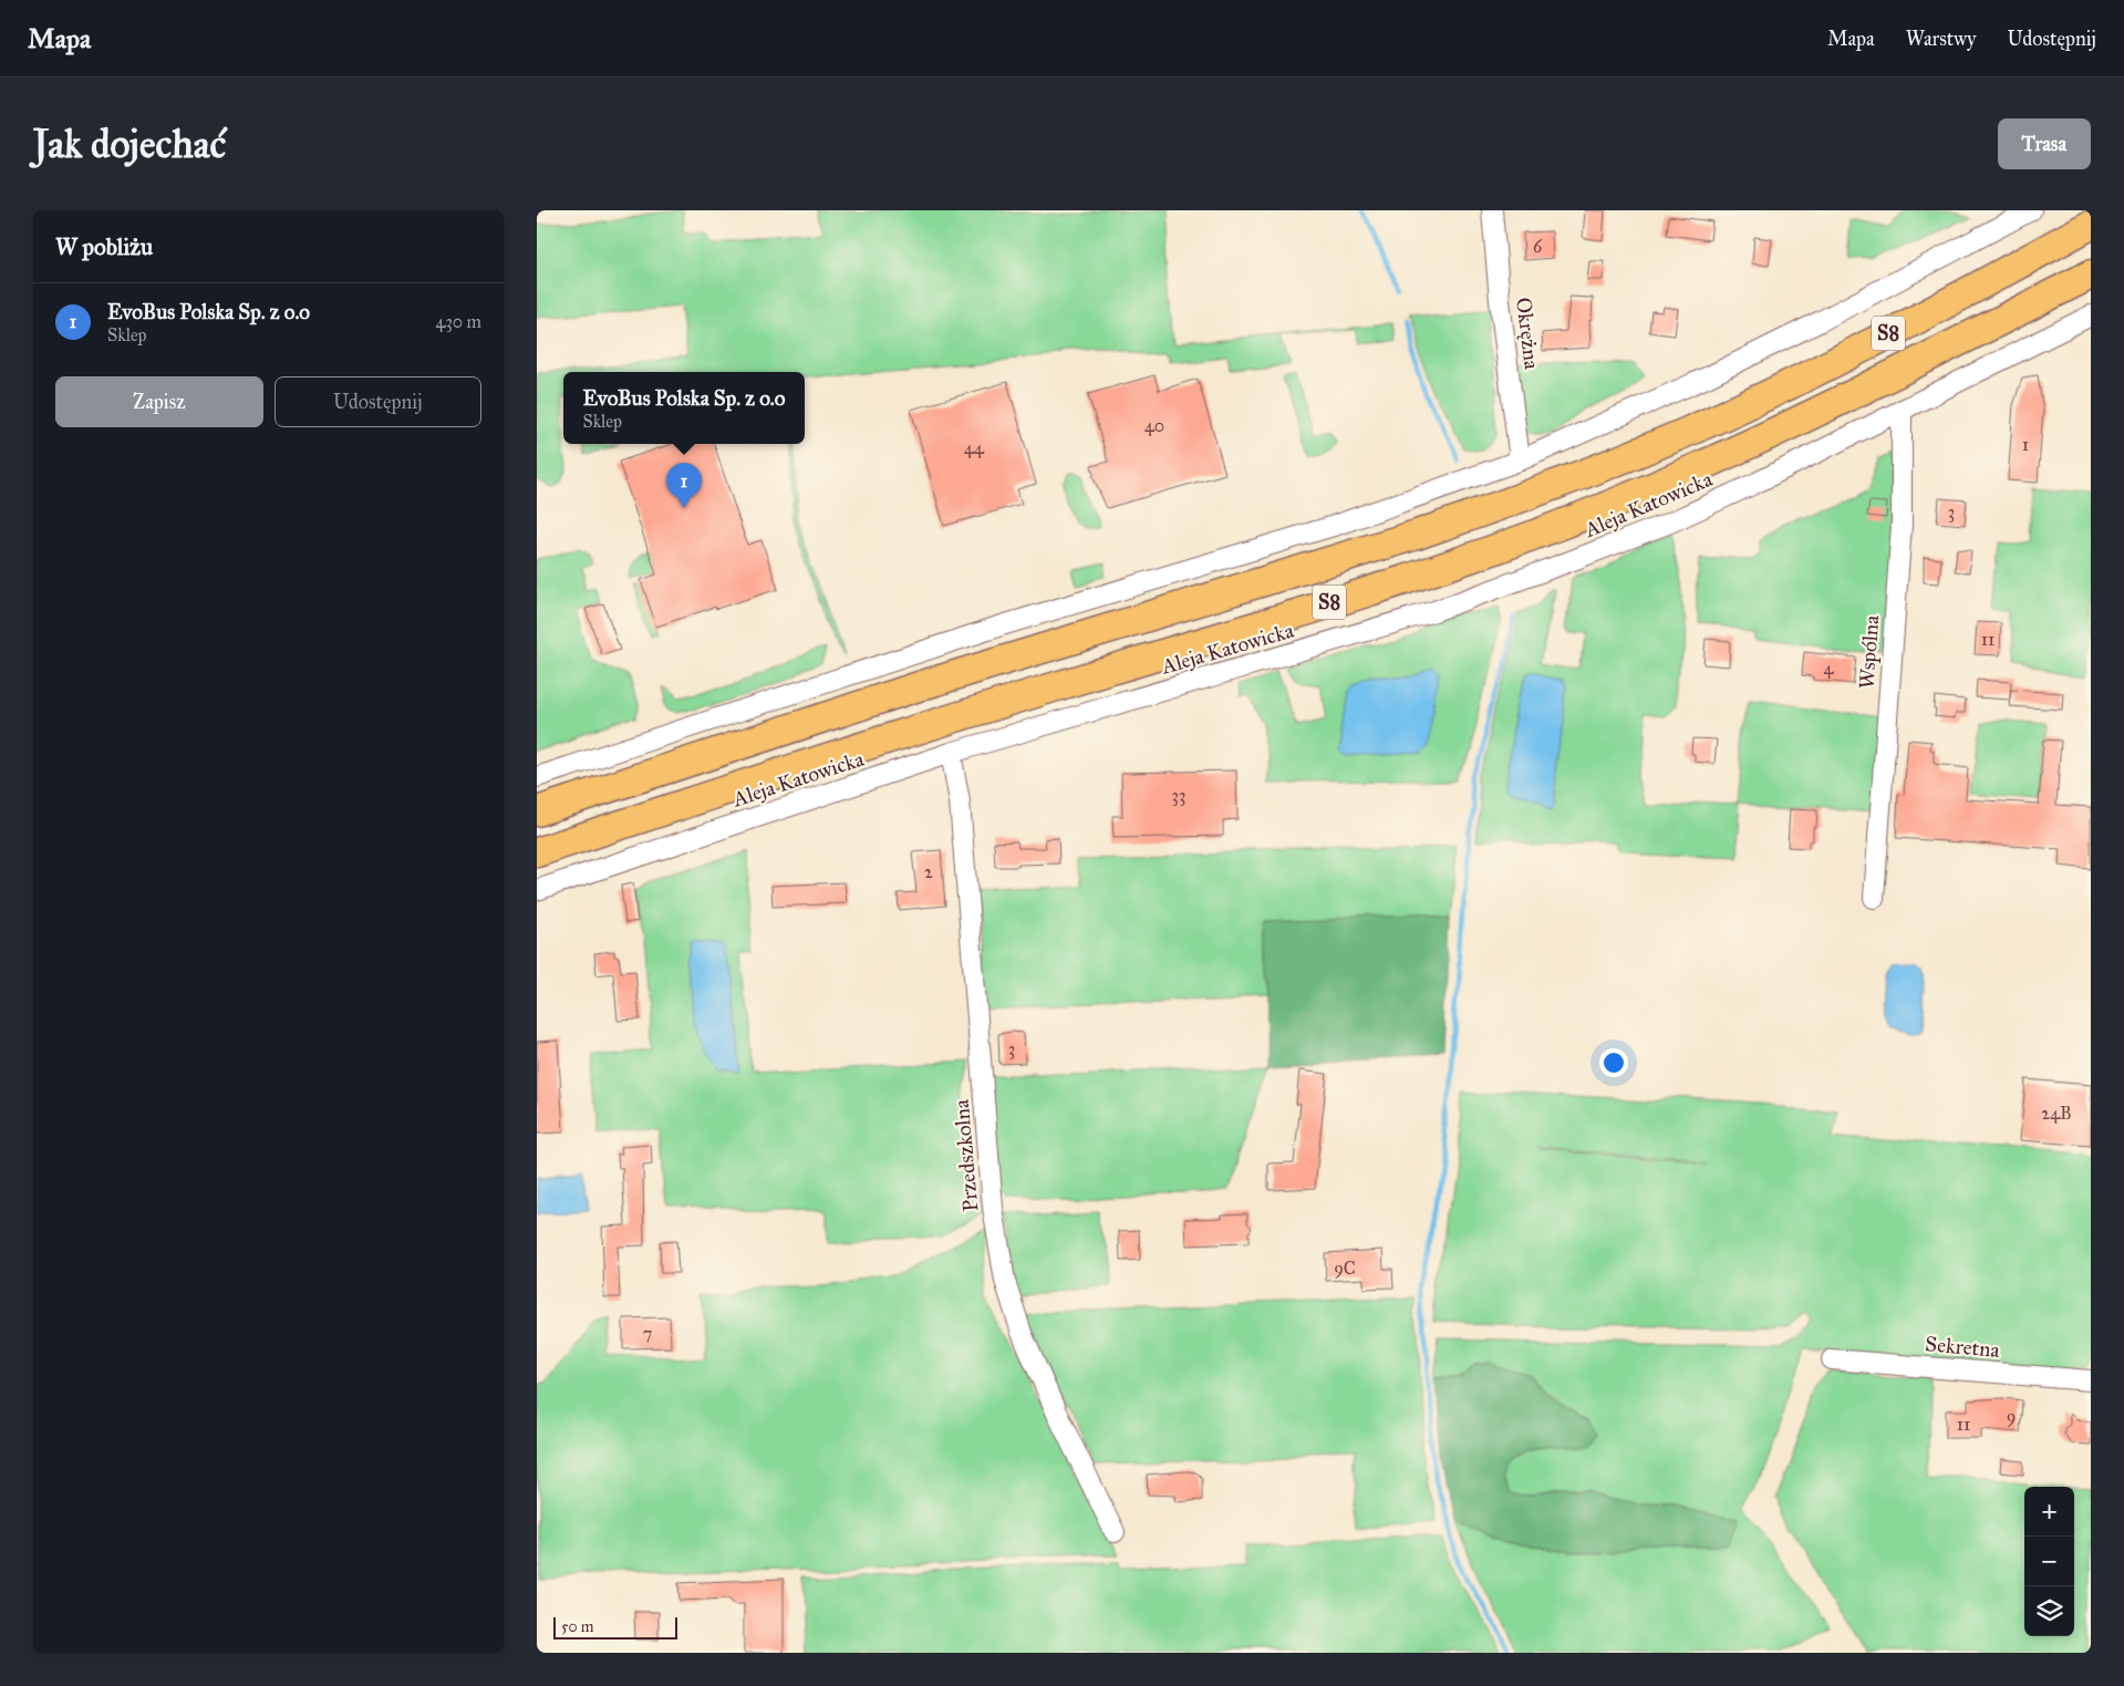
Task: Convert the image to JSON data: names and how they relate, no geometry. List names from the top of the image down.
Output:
{
  "streets": {
    "highway": ["S8"],
    "street": [
      "Okrężna",
      "Aleja Katowicka",
      "Wspólna",
      "Przedszkolna",
      "Sekretna"
    ]
  },
  "crossings": [
    ["Aleja Katowicka", "Wspólna"],
    ["Aleja Katowicka", "Przedszkolna"]
  ],
  "house_numbers": [
    "6",
    "40",
    "1",
    "44",
    "3",
    "11",
    "4",
    "33",
    "2",
    "3",
    "24B",
    "9C",
    "7",
    "9",
    "11"
  ],
  "scale_bar": "50 m",
  "page": {
    "header": "Mapa",
    "nav": ["Mapa", "Warstwy", "Udostępnij"],
    "buttons": [
      "Trasa",
      ["Zapisz", "Udostępnij"]
    ],
    "title": "Jak dojechać",
    "heading": "W pobliżu",
    "list": [
      {
        "mark": "1",
        "name": "EvoBus Polska Sp. z o.o",
        "note": "Sklep",
        "value": "430 m"
      }
    ],
    "popup": ["EvoBus Polska Sp. z o.o", "Sklep"],
    "pins": "1",
    "map_buttons": ["+", "−"],
    "scale": "50 m"
  }
}
